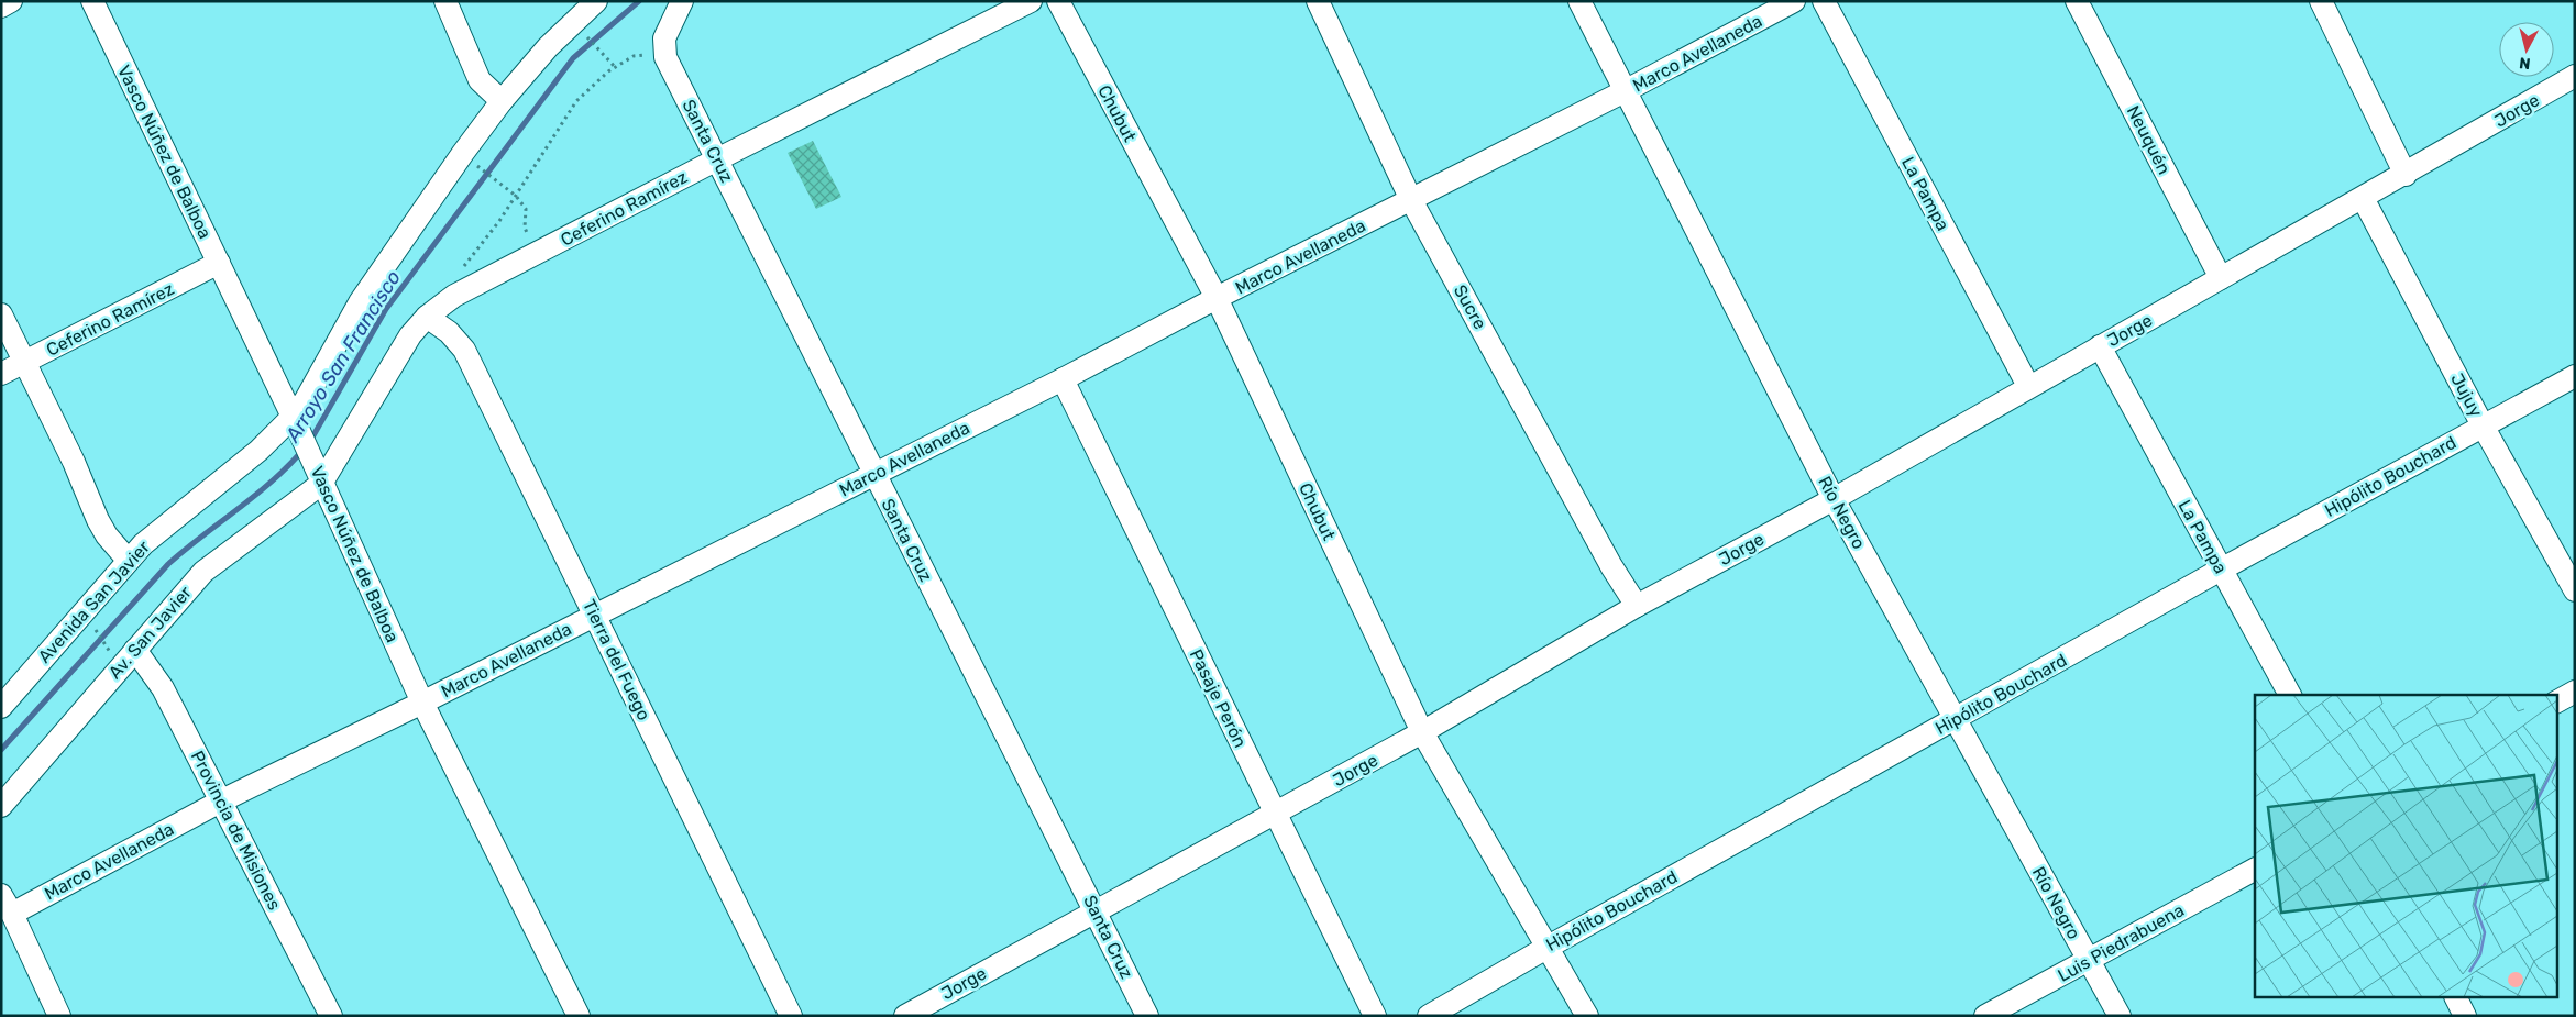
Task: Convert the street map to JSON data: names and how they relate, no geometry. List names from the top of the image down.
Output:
{
  "streets": {
    "street": [
      "Marco Avellaneda",
      "Jorge",
      "Chubut",
      "Neuquén",
      "Santa Cruz",
      "Vasco Núñez de Balboa",
      "La Pampa",
      "Ceferino Ramírez",
      "Sucre",
      "Jujuy",
      "Hipólito Bouchard",
      "Río Negro",
      "Avenida San Javier",
      "Av. San Javier",
      "Tierra del Fuego",
      "Pasaje Perón",
      "Provincia de Misiones",
      "Luis Piedrabuena"
    ]
  },
  "crossings": [
    ["Marco Avellaneda", "Chubut"],
    ["Marco Avellaneda", "Santa Cruz"],
    ["Marco Avellaneda", "Vasco Núñez de Balboa"],
    ["Marco Avellaneda", "Sucre"],
    ["Marco Avellaneda", "Río Negro"],
    ["Marco Avellaneda", "Tierra del Fuego"],
    ["Marco Avellaneda", "Pasaje Perón"],
    ["Marco Avellaneda", "Provincia de Misiones"],
    ["Jorge", "Chubut"],
    ["Jorge", "Neuquén"],
    ["Jorge", "Santa Cruz"],
    ["Jorge", "La Pampa"],
    ["Jorge", "Sucre"],
    ["Jorge", "Jujuy"],
    ["Jorge", "Río Negro"],
    ["Jorge", "Pasaje Perón"],
    ["Chubut", "Hipólito Bouchard"],
    ["Santa Cruz", "Ceferino Ramírez"],
    ["Vasco Núñez de Balboa", "Ceferino Ramírez"],
    ["Vasco Núñez de Balboa", "Avenida San Javier"],
    ["Vasco Núñez de Balboa", "Av. San Javier"],
    ["La Pampa", "Hipólito Bouchard"],
    ["Ceferino Ramírez", "Av. San Javier"],
    ["Ceferino Ramírez", "Tierra del Fuego"],
    ["Jujuy", "Hipólito Bouchard"],
    ["Hipólito Bouchard", "Río Negro"],
    ["Río Negro", "Luis Piedrabuena"],
    ["Av. San Javier", "Provincia de Misiones"]
  ],
  "water": ["Arroyo San Francisco"],
  "north": "bottom"
}
